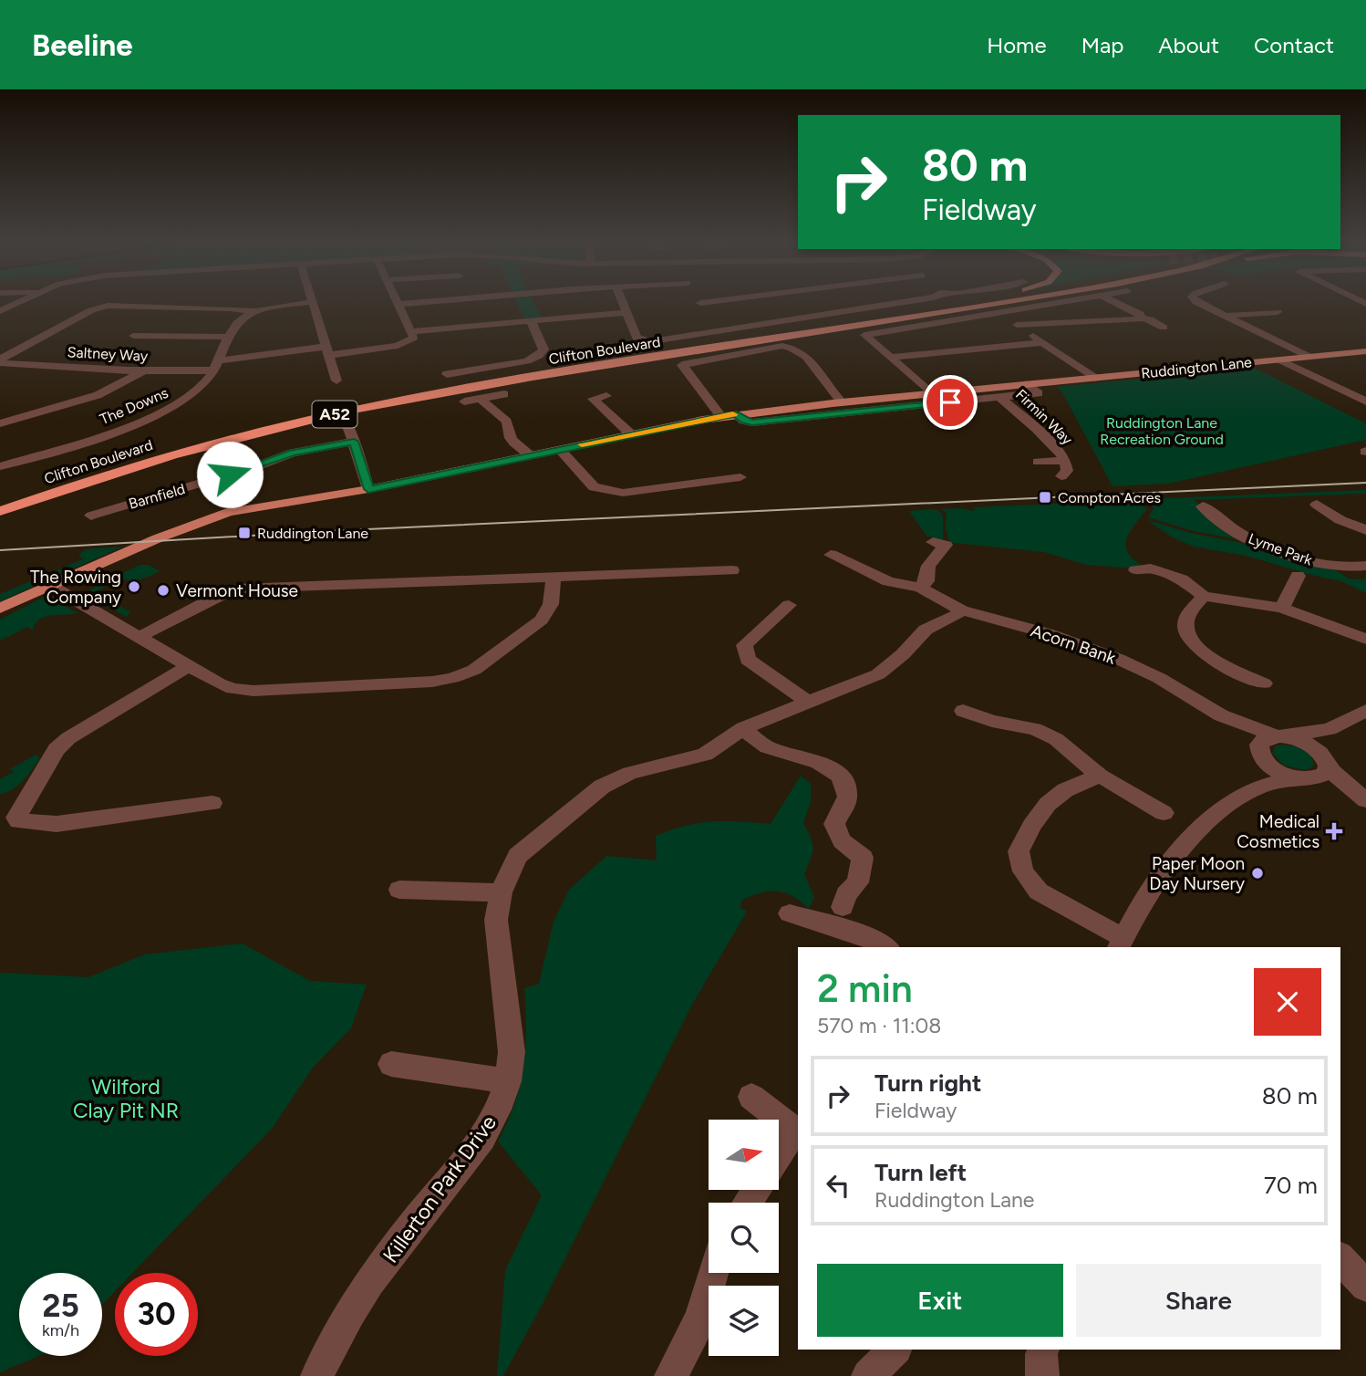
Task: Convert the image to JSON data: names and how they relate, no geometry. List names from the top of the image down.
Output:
{
  "streets": {
    "highway": ["Clifton Boulevard", "A52"],
    "main road": ["Ruddington Lane"],
    "street": [
      "Saltney Way",
      "The Downs",
      "Firmin Way",
      "Barnfield",
      "Lyme Park",
      "Acorn Bank",
      "Killerton Park Drive"
    ]
  },
  "crossings": [
    ["Saltney Way", "The Downs"],
    ["Ruddington Lane", "Firmin Way"],
    ["Acorn Bank", "Killerton Park Drive"]
  ],
  "parks": ["Ruddington Lane Recreation Ground", "Wilford Clay Pit NR"],
  "places": {
    "transit": ["Compton Acres", "Ruddington Lane"],
    "other": ["The Rowing Company", "Vermont House", "Paper Moon Day Nursery"],
    "health": ["Medical Cosmetics"]
  },
  "north": "right",
  "page": {
    "header": "Beeline",
    "nav": [
      "Home",
      "Map",
      "About",
      "Contact"
    ],
    "turn": ["80 m", "Fieldway"],
    "heading": ["2 min", "570 m · 11:08"],
    "list": [
      {
        "name": "Turn right",
        "note": "Fieldway",
        "value": "80 m"
      },
      {
        "name": "Turn left",
        "note": "Ruddington Lane",
        "value": "70 m"
      }
    ],
    "buttons": ["Exit", "Share"],
    "speed": "25 km/h",
    "limit": "30"
  }
}
